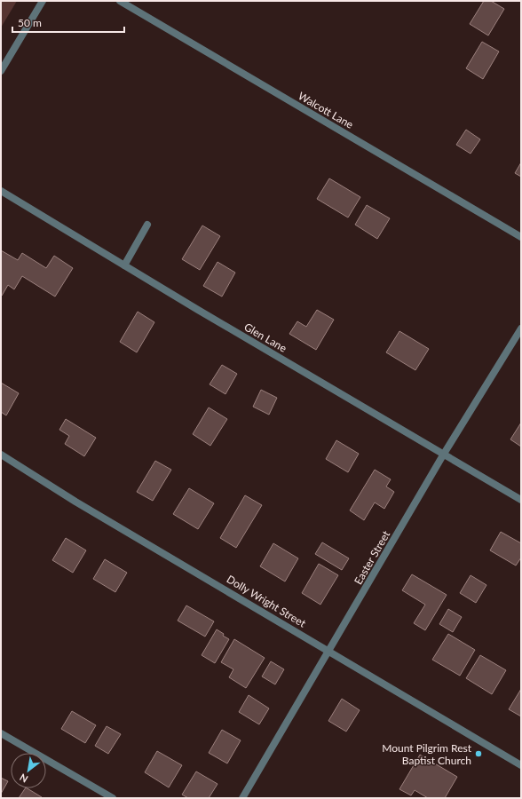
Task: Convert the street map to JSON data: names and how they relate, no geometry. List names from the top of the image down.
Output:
{
  "streets": {
    "street": [
      "Walcott Lane",
      "Glen Lane",
      "Easter Street",
      "Dolly Wright Street"
    ]
  },
  "crossings": [
    ["Glen Lane", "Easter Street"],
    ["Easter Street", "Dolly Wright Street"]
  ],
  "places": ["Mount Pilgrim Rest Baptist Church"],
  "scale_bar": "50 m",
  "north": "bottom left"
}
